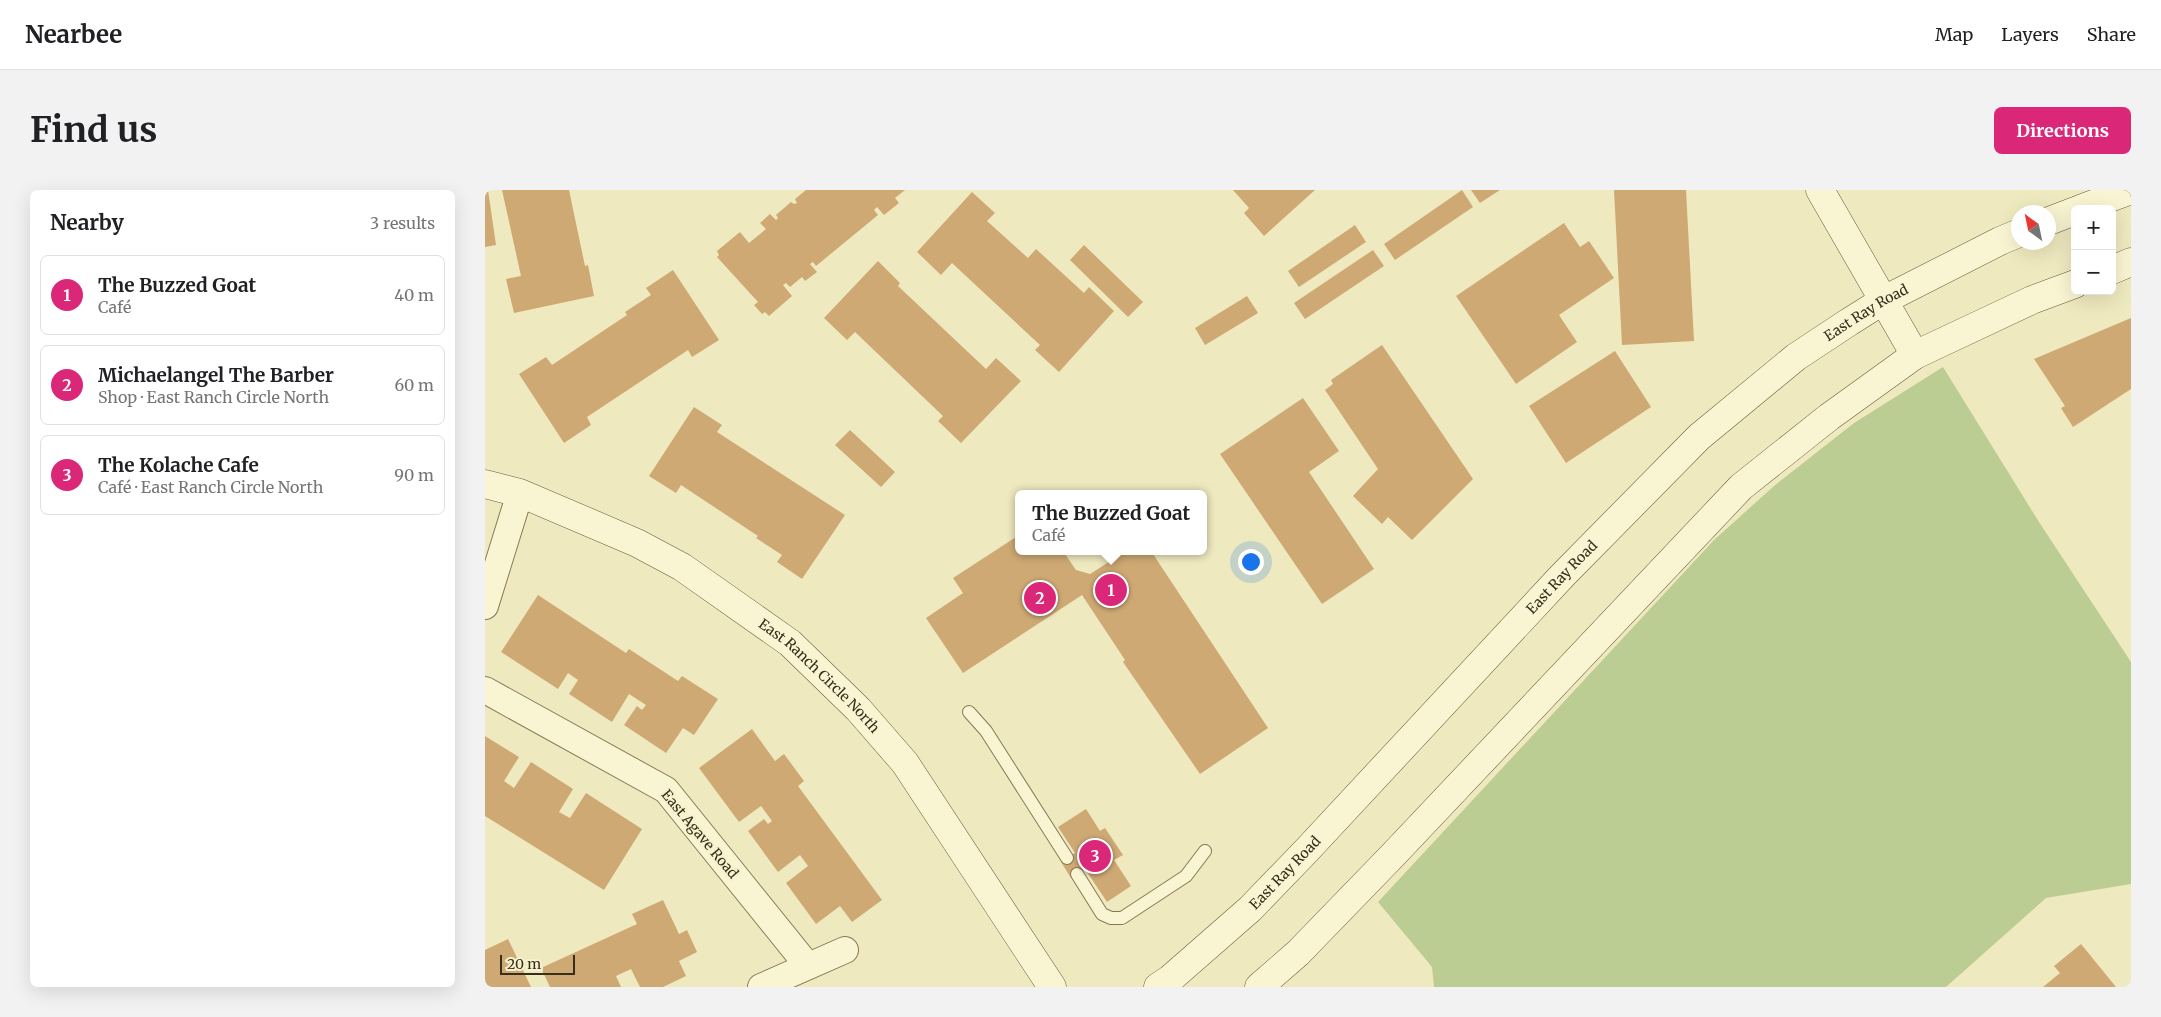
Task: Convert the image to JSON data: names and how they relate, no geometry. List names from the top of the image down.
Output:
{
  "streets": {
    "main road": ["East Ray Road", "East Ranch Circle North"],
    "street": ["East Agave Road"]
  },
  "scale_bar": "20 m",
  "north": "top left",
  "page": {
    "header": "Nearbee",
    "nav": ["Map", "Layers", "Share"],
    "buttons": "Directions",
    "title": "Find us",
    "heading": ["Nearby", "3 results"],
    "map_buttons": ["+", "−"],
    "list": [
      {
        "mark": "1",
        "name": "The Buzzed Goat",
        "note": "Café",
        "value": "40 m"
      },
      {
        "mark": "2",
        "name": "Michaelangel The Barber",
        "note": "Shop · East Ranch Circle North",
        "value": "60 m"
      },
      {
        "mark": "3",
        "name": "The Kolache Cafe",
        "note": "Café · East Ranch Circle North",
        "value": "90 m"
      }
    ],
    "popup": ["The Buzzed Goat", "Café"],
    "pins": ["1", "2", "3"],
    "scale": "20 m"
  }
}
